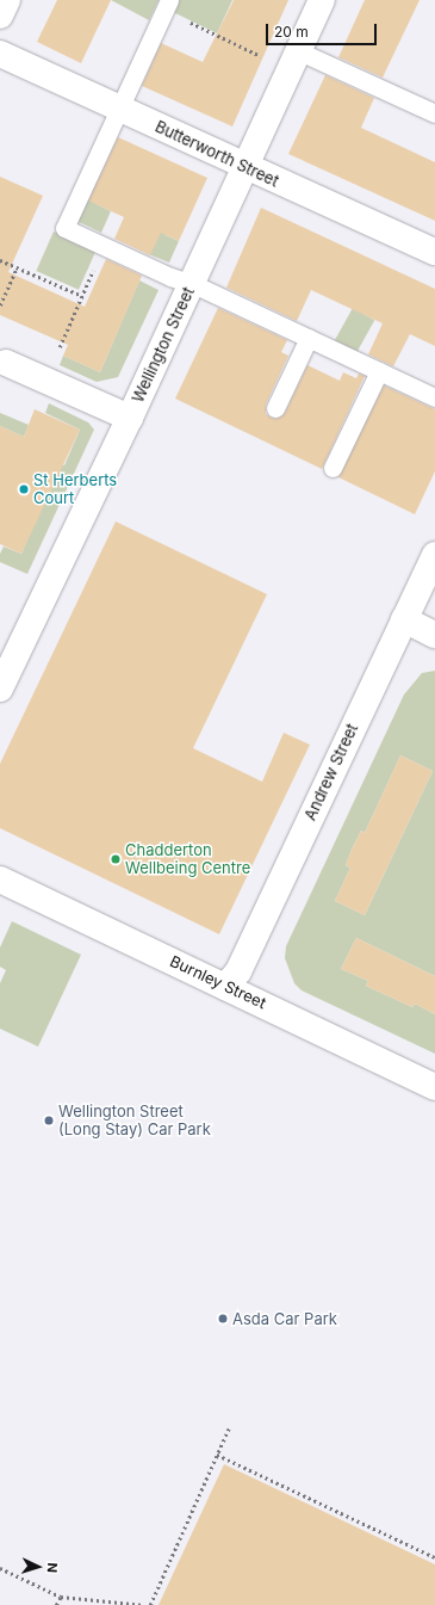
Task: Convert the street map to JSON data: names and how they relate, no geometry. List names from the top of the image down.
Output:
{
  "streets": {
    "street": [
      "Butterworth Street",
      "Wellington Street",
      "Andrew Street",
      "Burnley Street"
    ]
  },
  "crossings": [
    ["Butterworth Street", "Wellington Street"],
    ["Andrew Street", "Burnley Street"]
  ],
  "places": [
    "St Herberts Court",
    "Chadderton Wellbeing Centre",
    "Wellington Street (Long Stay) Car Park",
    "Asda Car Park"
  ],
  "scale_bar": "20 m",
  "north": "right"
}
